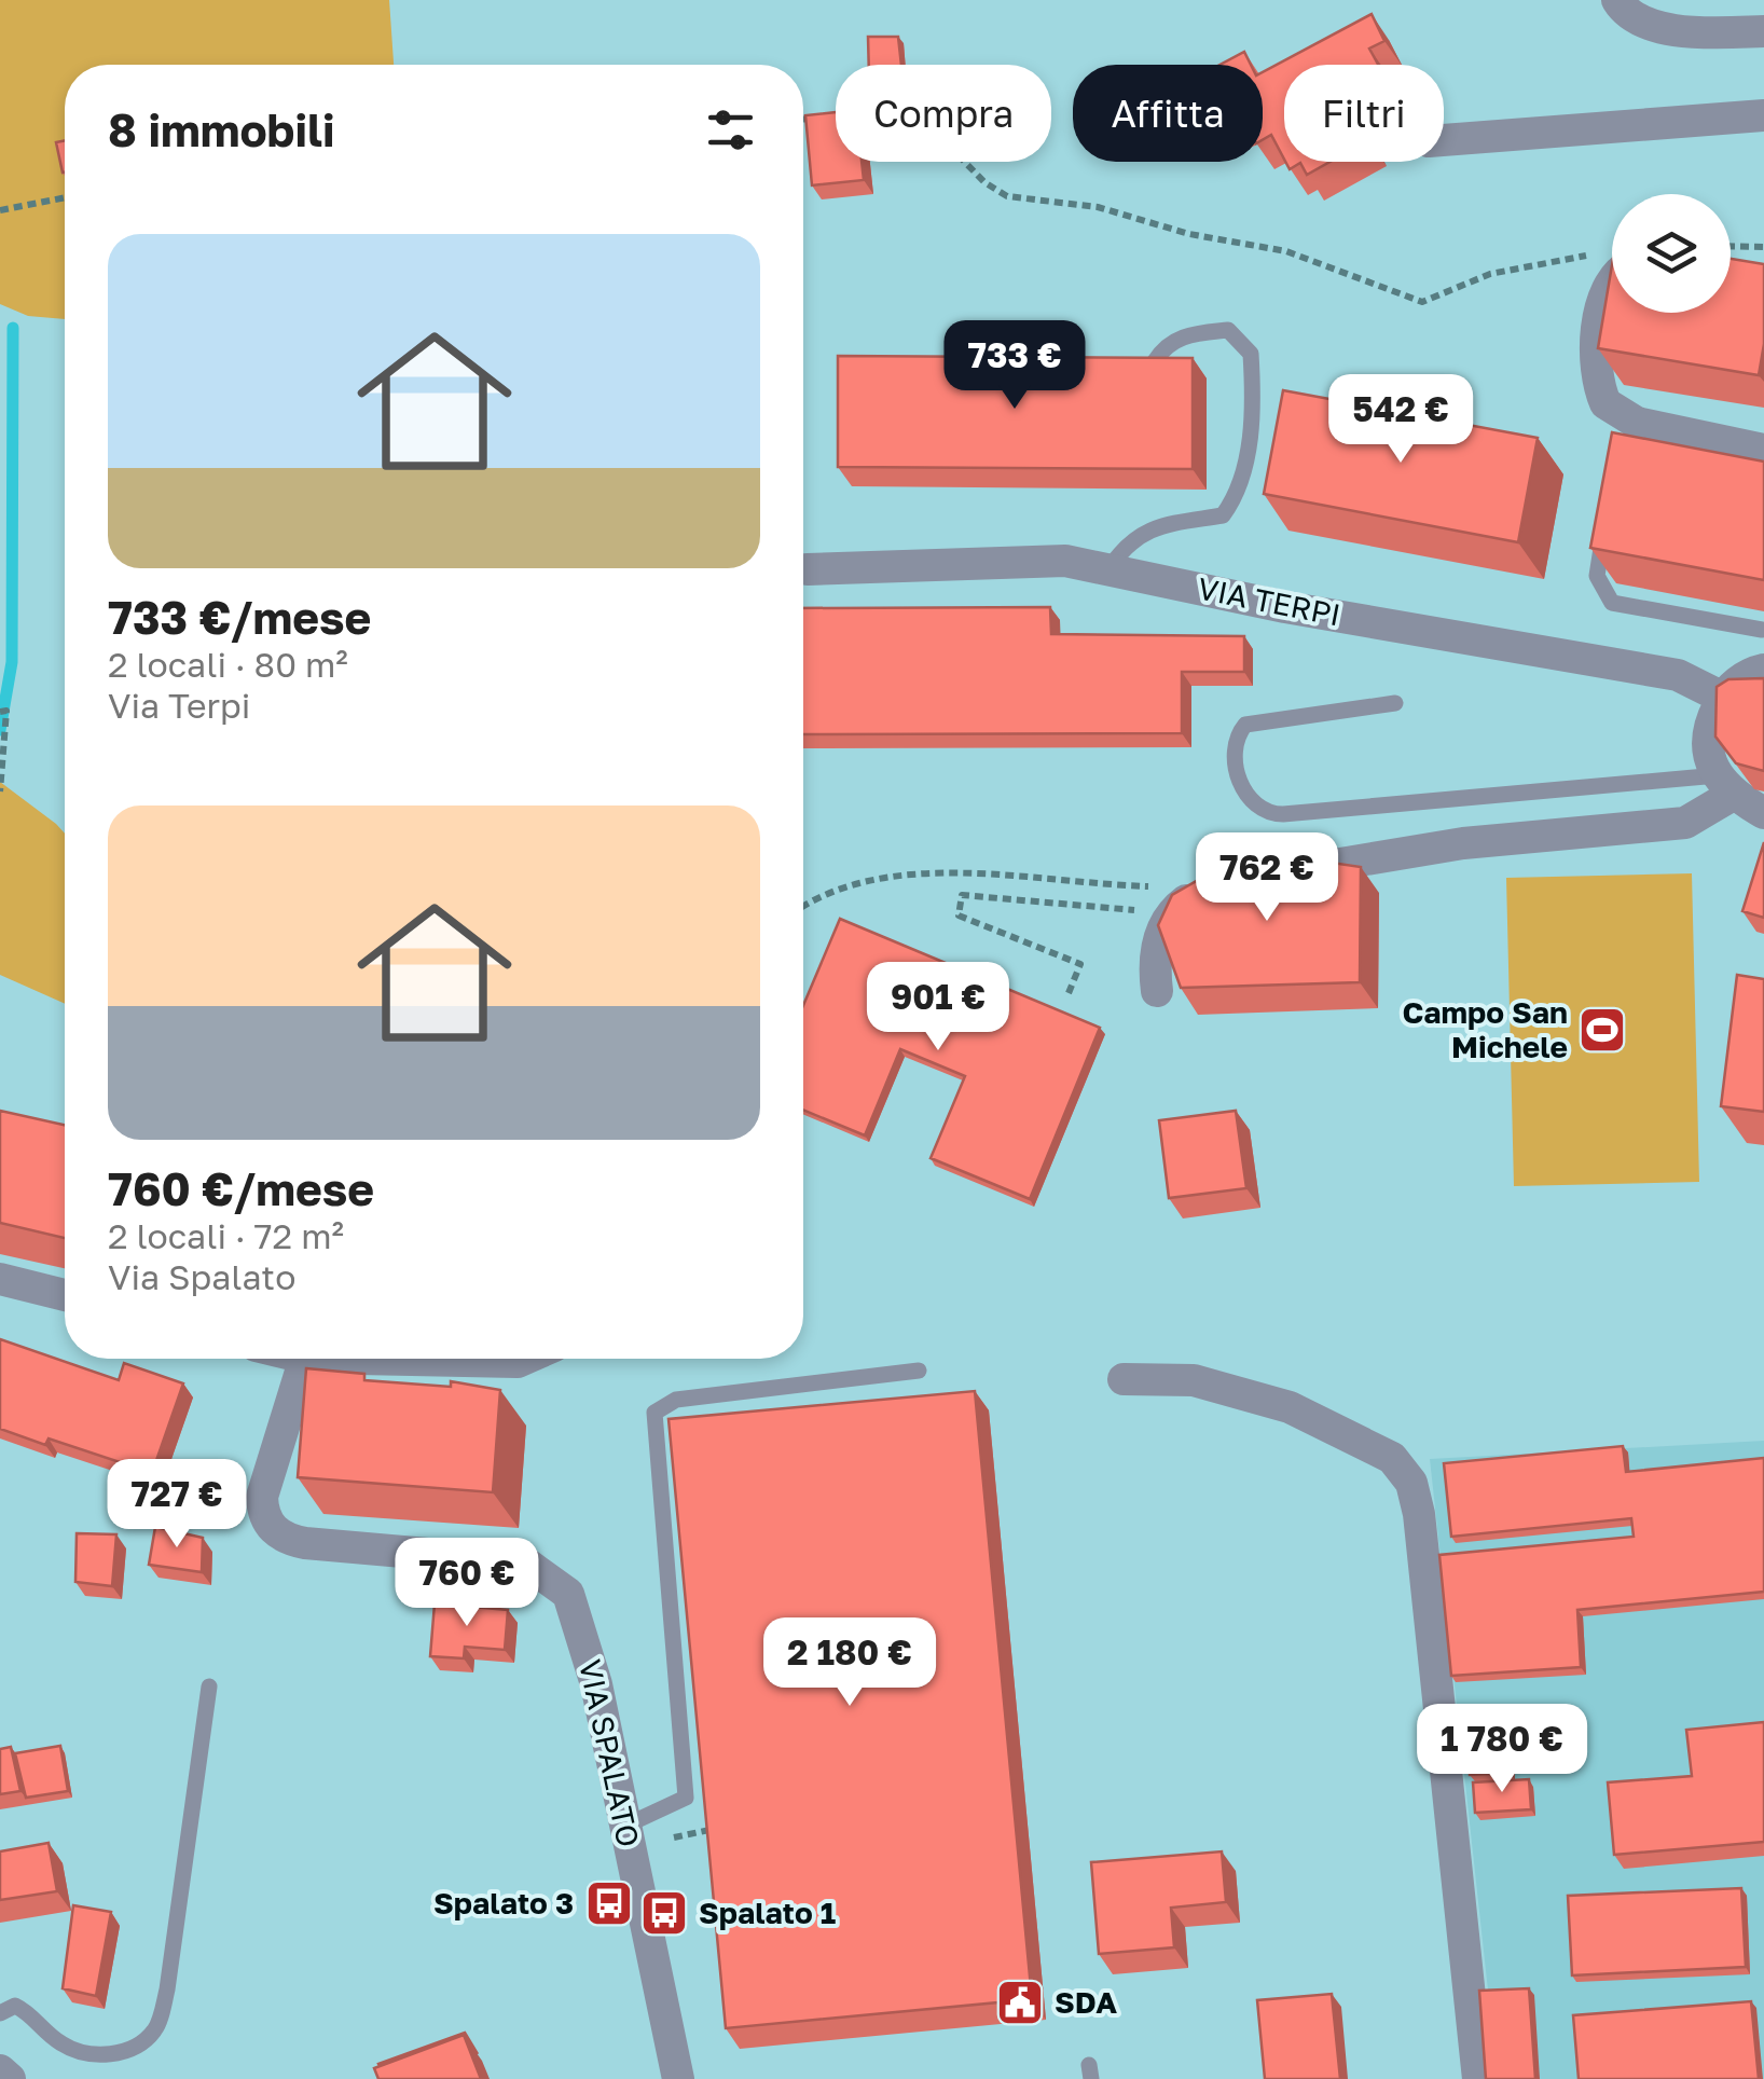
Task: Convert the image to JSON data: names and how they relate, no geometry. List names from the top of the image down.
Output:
{
  "streets": {
    "street": ["VIA TERPI", "VIA SPALATO"]
  },
  "places": {
    "sports": ["Campo San Michele"],
    "bus stop": ["Spalato 3", "Spalato 1"],
    "public building": ["SDA"]
  },
  "page": {
    "chip": ["Compra", "Affitta", "Filtri"],
    "heading": "8 immobili",
    "list": [
      {
        "name": "733 €/mese",
        "note": "2 locali · 80 m² · Via Terpi"
      },
      {
        "name": "760 €/mese",
        "note": "2 locali · 72 m² · Via Spalato"
      }
    ],
    "price": [
      "733 €",
      "542 €",
      "762 €",
      "901 €",
      "727 €",
      "760 €",
      "2 180 €",
      "1 780 €"
    ]
  }
}
